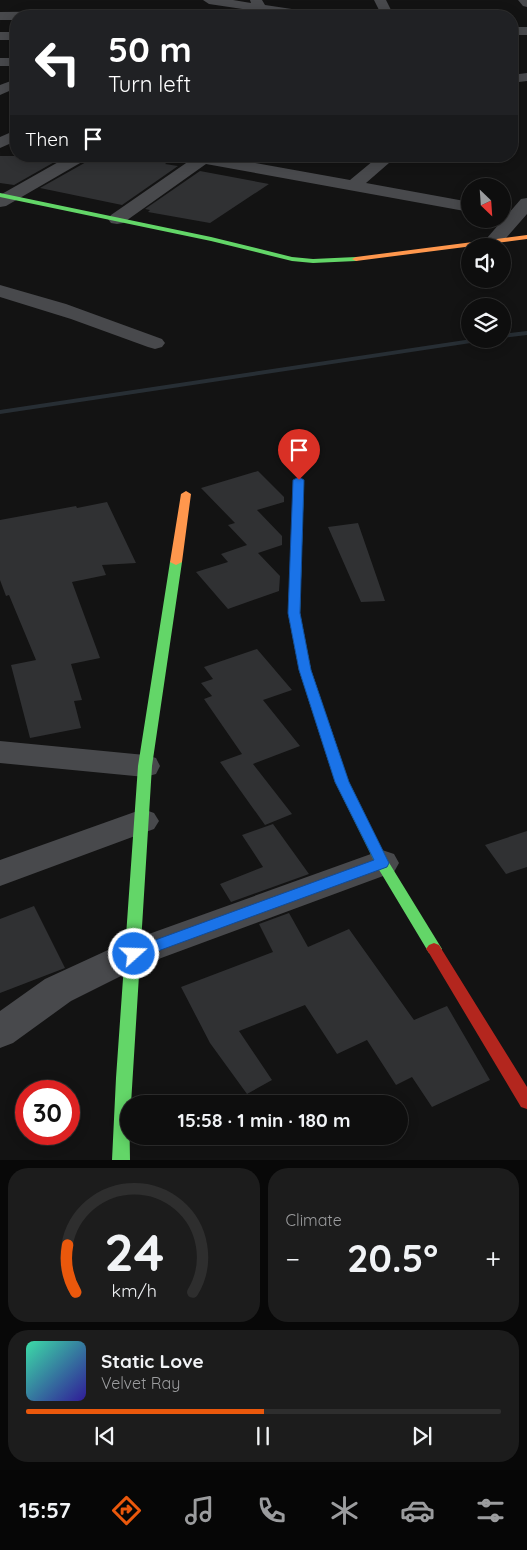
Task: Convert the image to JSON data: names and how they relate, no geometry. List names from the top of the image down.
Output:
{
  "north": "bottom right",
  "page": {
    "turn": ["50 m", "Turn left"],
    "then": "Then",
    "limit": "30",
    "trip": "15:58 · 1 min · 180 m",
    "tile": "Climate",
    "heat": ["−", "20.5°", "+"],
    "song": ["Static Love", "Velvet Ray"],
    "tabs": "15:57",
    "gauge": ["24", "km/h"]
  }
}
